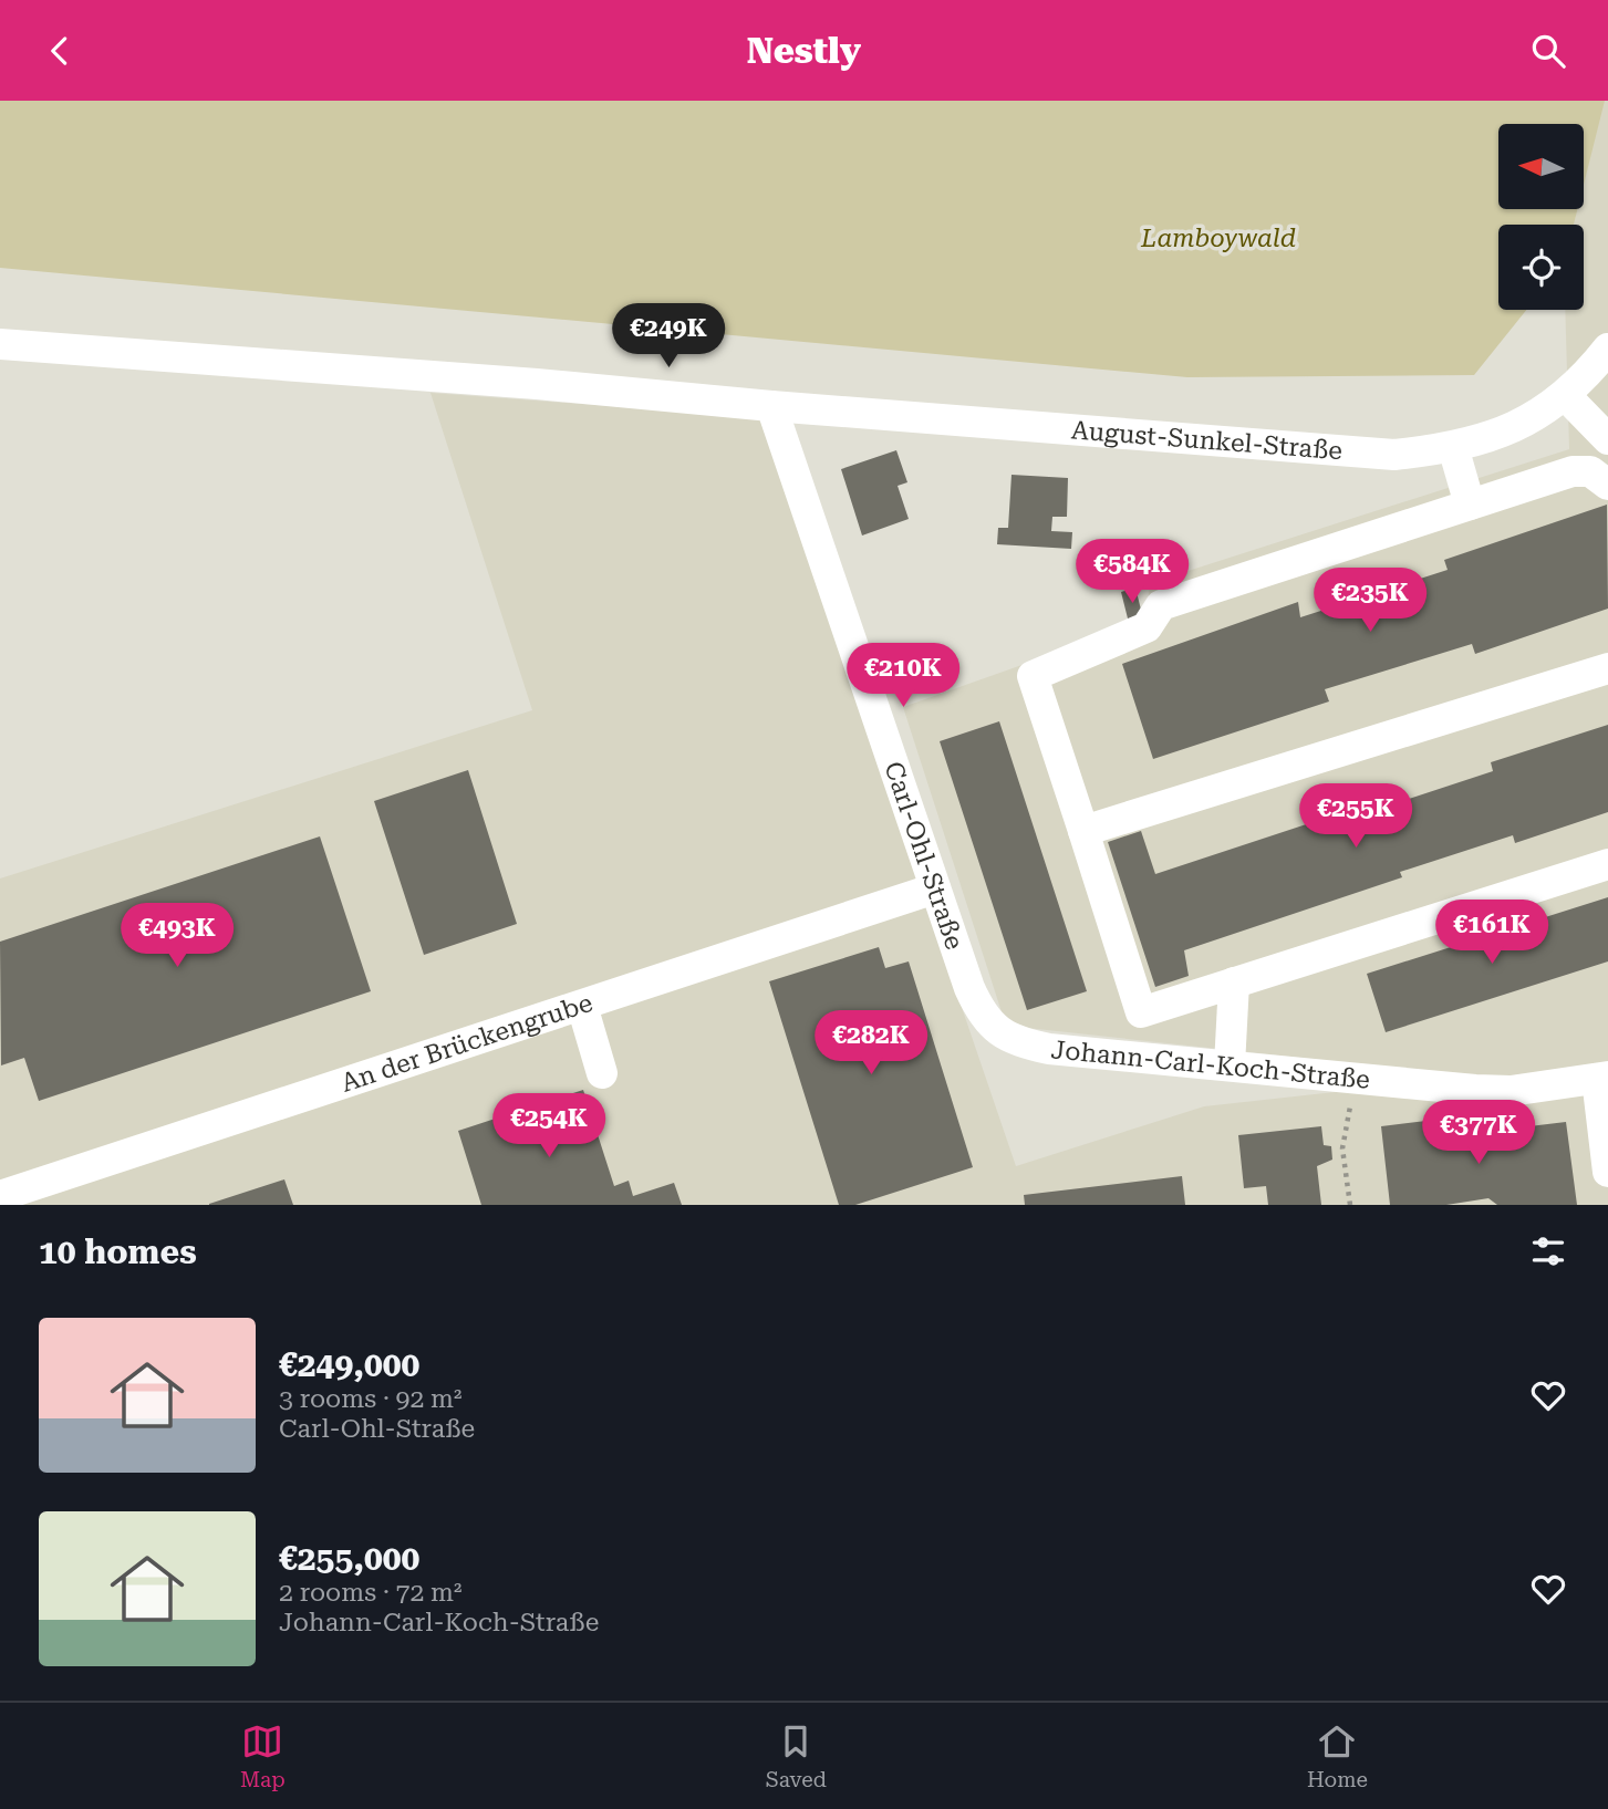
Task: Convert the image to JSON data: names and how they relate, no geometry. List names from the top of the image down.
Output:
{
  "streets": {
    "street": [
      "August-Sunkel-Straße",
      "Carl-Ohl-Straße",
      "An der Brückengrube",
      "Johann-Carl-Koch-Straße"
    ]
  },
  "crossings": [
    ["August-Sunkel-Straße", "Carl-Ohl-Straße"],
    ["Carl-Ohl-Straße", "An der Brückengrube"],
    ["Carl-Ohl-Straße", "Johann-Carl-Koch-Straße"]
  ],
  "parks": ["Lamboywald"],
  "north": "left",
  "page": {
    "header": "Nestly",
    "price": [
      "€249K",
      "€584K",
      "€235K",
      "€210K",
      "€255K",
      "€161K",
      "€493K",
      "€282K",
      "€254K",
      "€377K"
    ],
    "heading": "10 homes",
    "list": [
      {
        "name": "€249,000",
        "note": "3 rooms · 92 m² · Carl-Ohl-Straße"
      },
      {
        "name": "€255,000",
        "note": "2 rooms · 72 m² · Johann-Carl-Koch-Straße"
      }
    ],
    "tabs": ["Map", "Saved", "Home"]
  }
}
